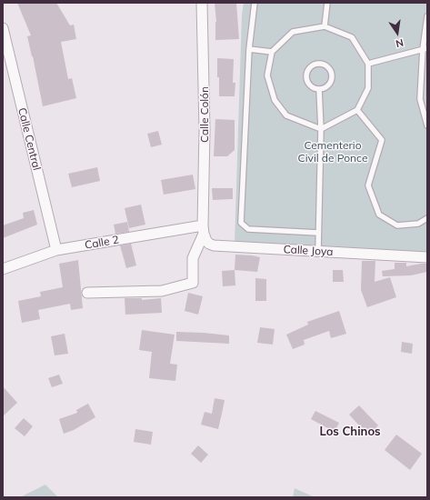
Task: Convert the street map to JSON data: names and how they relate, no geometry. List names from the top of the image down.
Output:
{
  "streets": {
    "street": [
      "Calle Colón",
      "Calle Central",
      "Calle 2",
      "Calle Joya"
    ]
  },
  "crossings": [
    ["Calle Colón", "Calle 2"],
    ["Calle Colón", "Calle Joya"],
    ["Calle Central", "Calle 2"],
    ["Calle 2", "Calle Joya"]
  ],
  "districts": ["Los Chinos"],
  "parks": ["Cementerio Civil de Ponce"],
  "north": "bottom"
}
